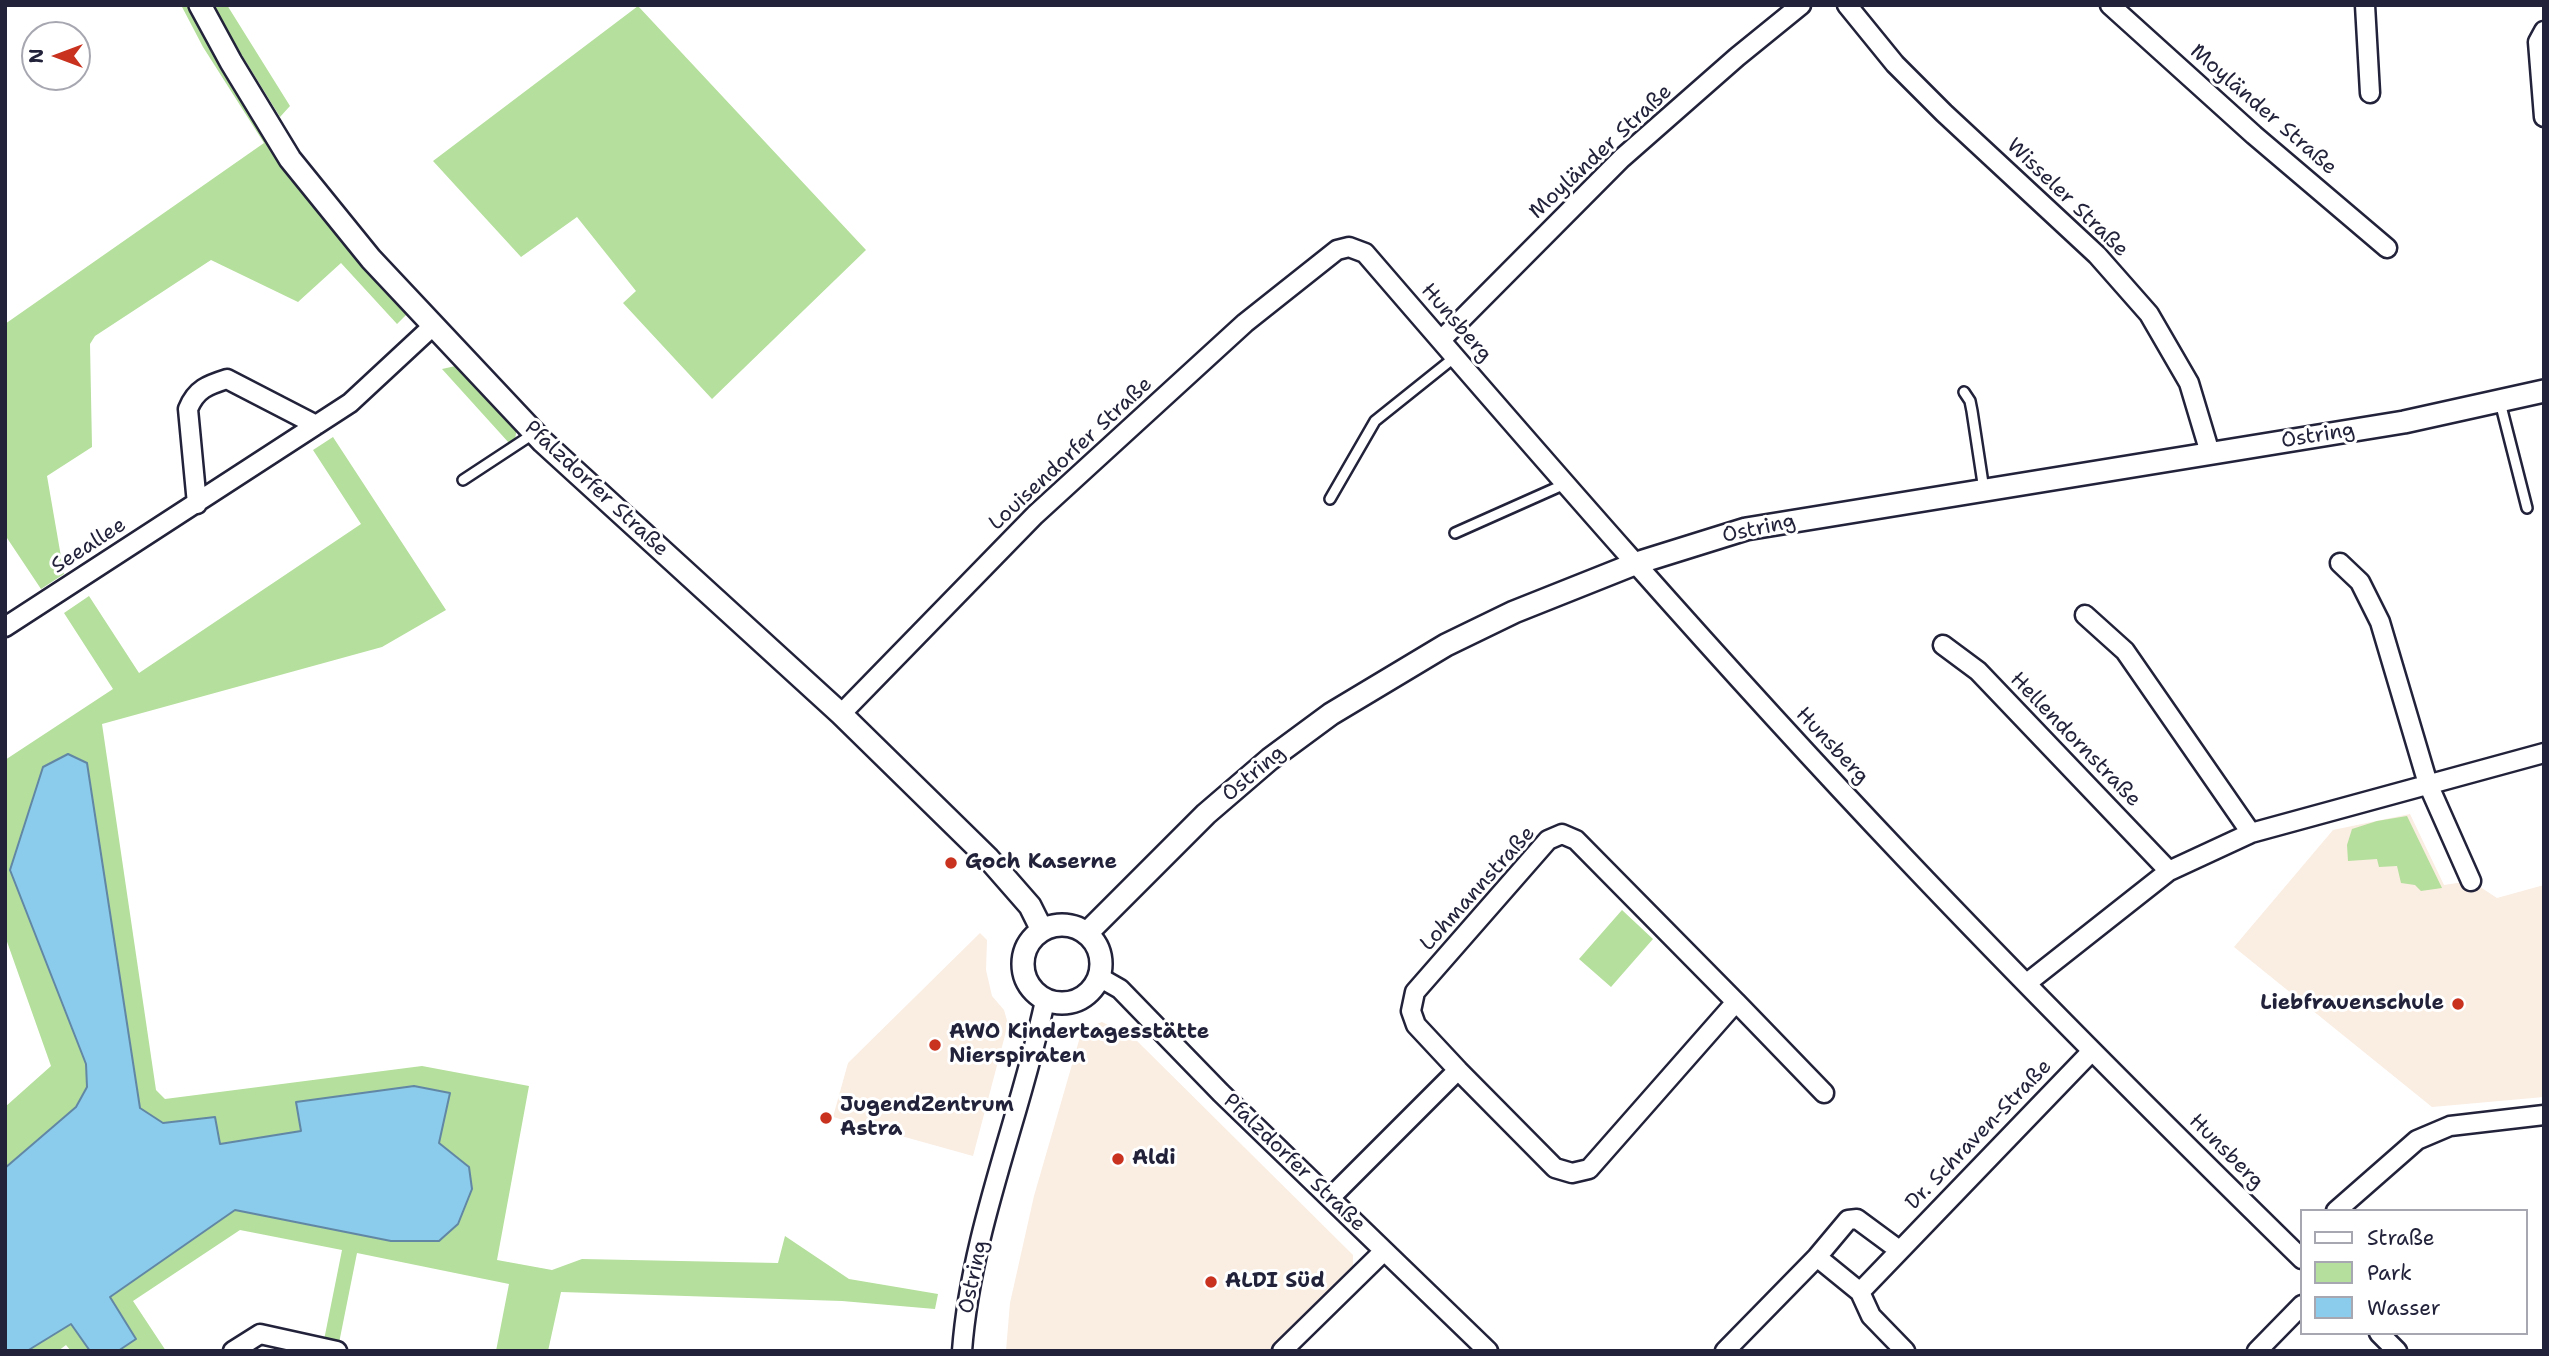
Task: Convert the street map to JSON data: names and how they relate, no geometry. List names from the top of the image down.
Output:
{
  "streets": {
    "street": [
      "Moyländer Straße",
      "Wisseler Straße",
      "Hunsberg",
      "Ostring",
      "Louisendorfer Straße",
      "Pfalzdorfer Straße",
      "Seeallee",
      "Hellendornstraße",
      "Lohmannstraße",
      "Dr. Schraven-Straße"
    ]
  },
  "crossings": [
    ["Moyländer Straße", "Hunsberg"],
    ["Wisseler Straße", "Ostring"],
    ["Hunsberg", "Ostring"],
    ["Hunsberg", "Louisendorfer Straße"],
    ["Hunsberg", "Dr. Schraven-Straße"],
    ["Ostring", "Pfalzdorfer Straße"],
    ["Louisendorfer Straße", "Pfalzdorfer Straße"],
    ["Pfalzdorfer Straße", "Seeallee"]
  ],
  "places": [
    "Goch Kaserne",
    "Liebfrauenschule",
    "AWO Kindertagesstätte Nierspiraten",
    "JugendZentrum Astra",
    "Aldi",
    "ALDI Süd"
  ],
  "legend": ["Straße", "Park", "Wasser"],
  "north": "left"
}
